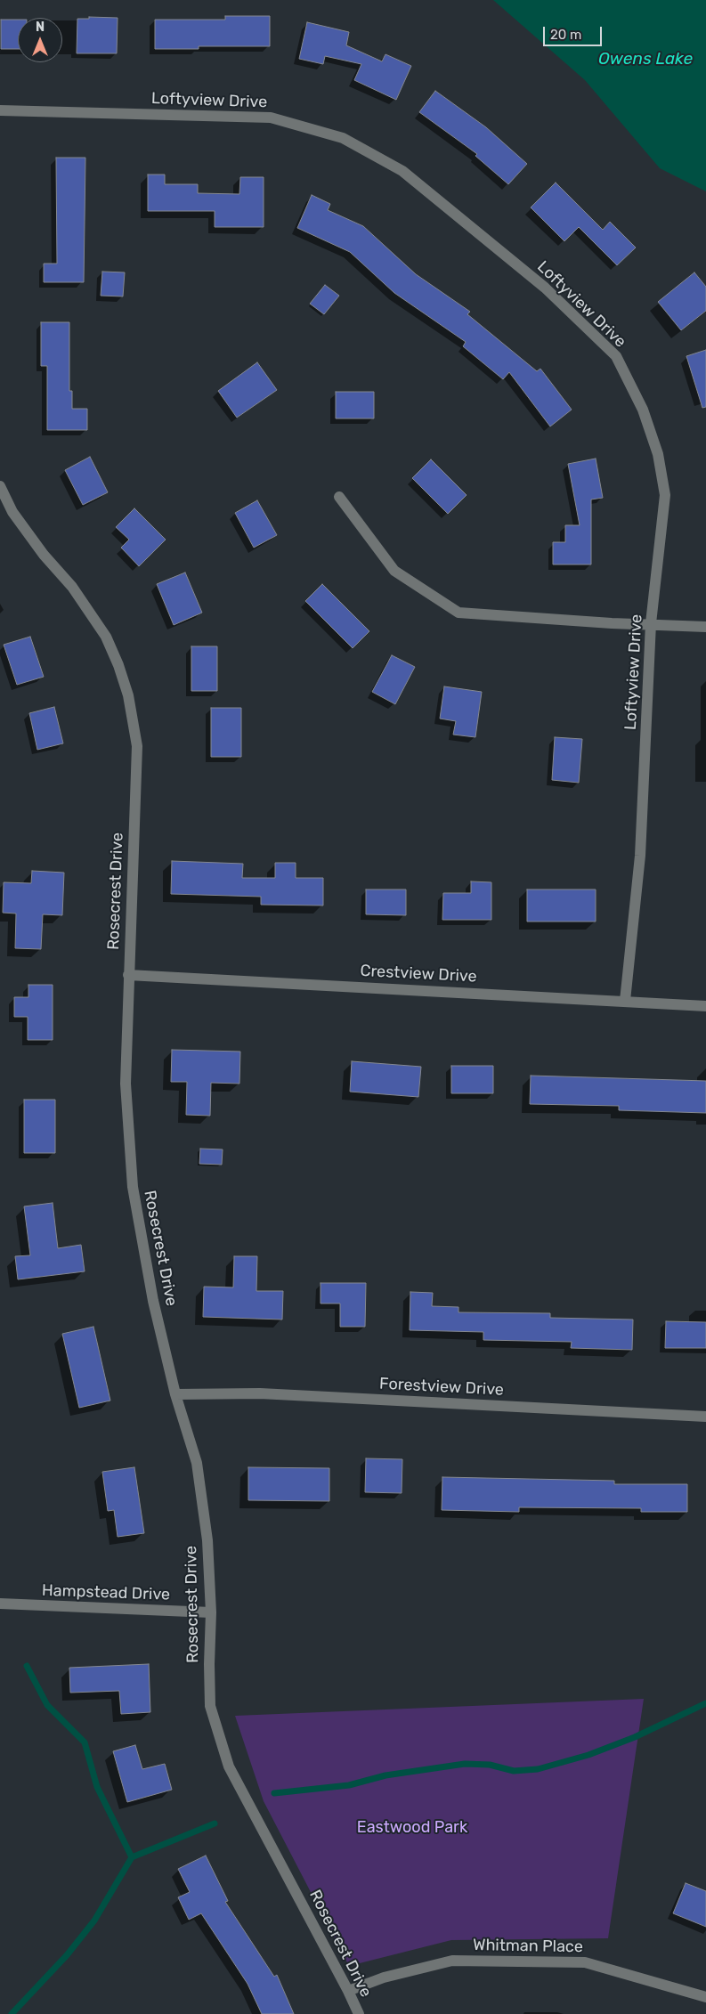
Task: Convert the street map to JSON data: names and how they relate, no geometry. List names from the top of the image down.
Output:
{
  "streets": {
    "street": [
      "Loftyview Drive",
      "Rosecrest Drive",
      "Crestview Drive",
      "Forestview Drive",
      "Hampstead Drive",
      "Whitman Place"
    ]
  },
  "crossings": [
    ["Loftyview Drive", "Crestview Drive"],
    ["Rosecrest Drive", "Crestview Drive"],
    ["Rosecrest Drive", "Forestview Drive"],
    ["Rosecrest Drive", "Hampstead Drive"],
    ["Rosecrest Drive", "Whitman Place"]
  ],
  "water": ["Owens Lake"],
  "parks": ["Eastwood Park"],
  "scale_bar": "20 m",
  "north": "top"
}
